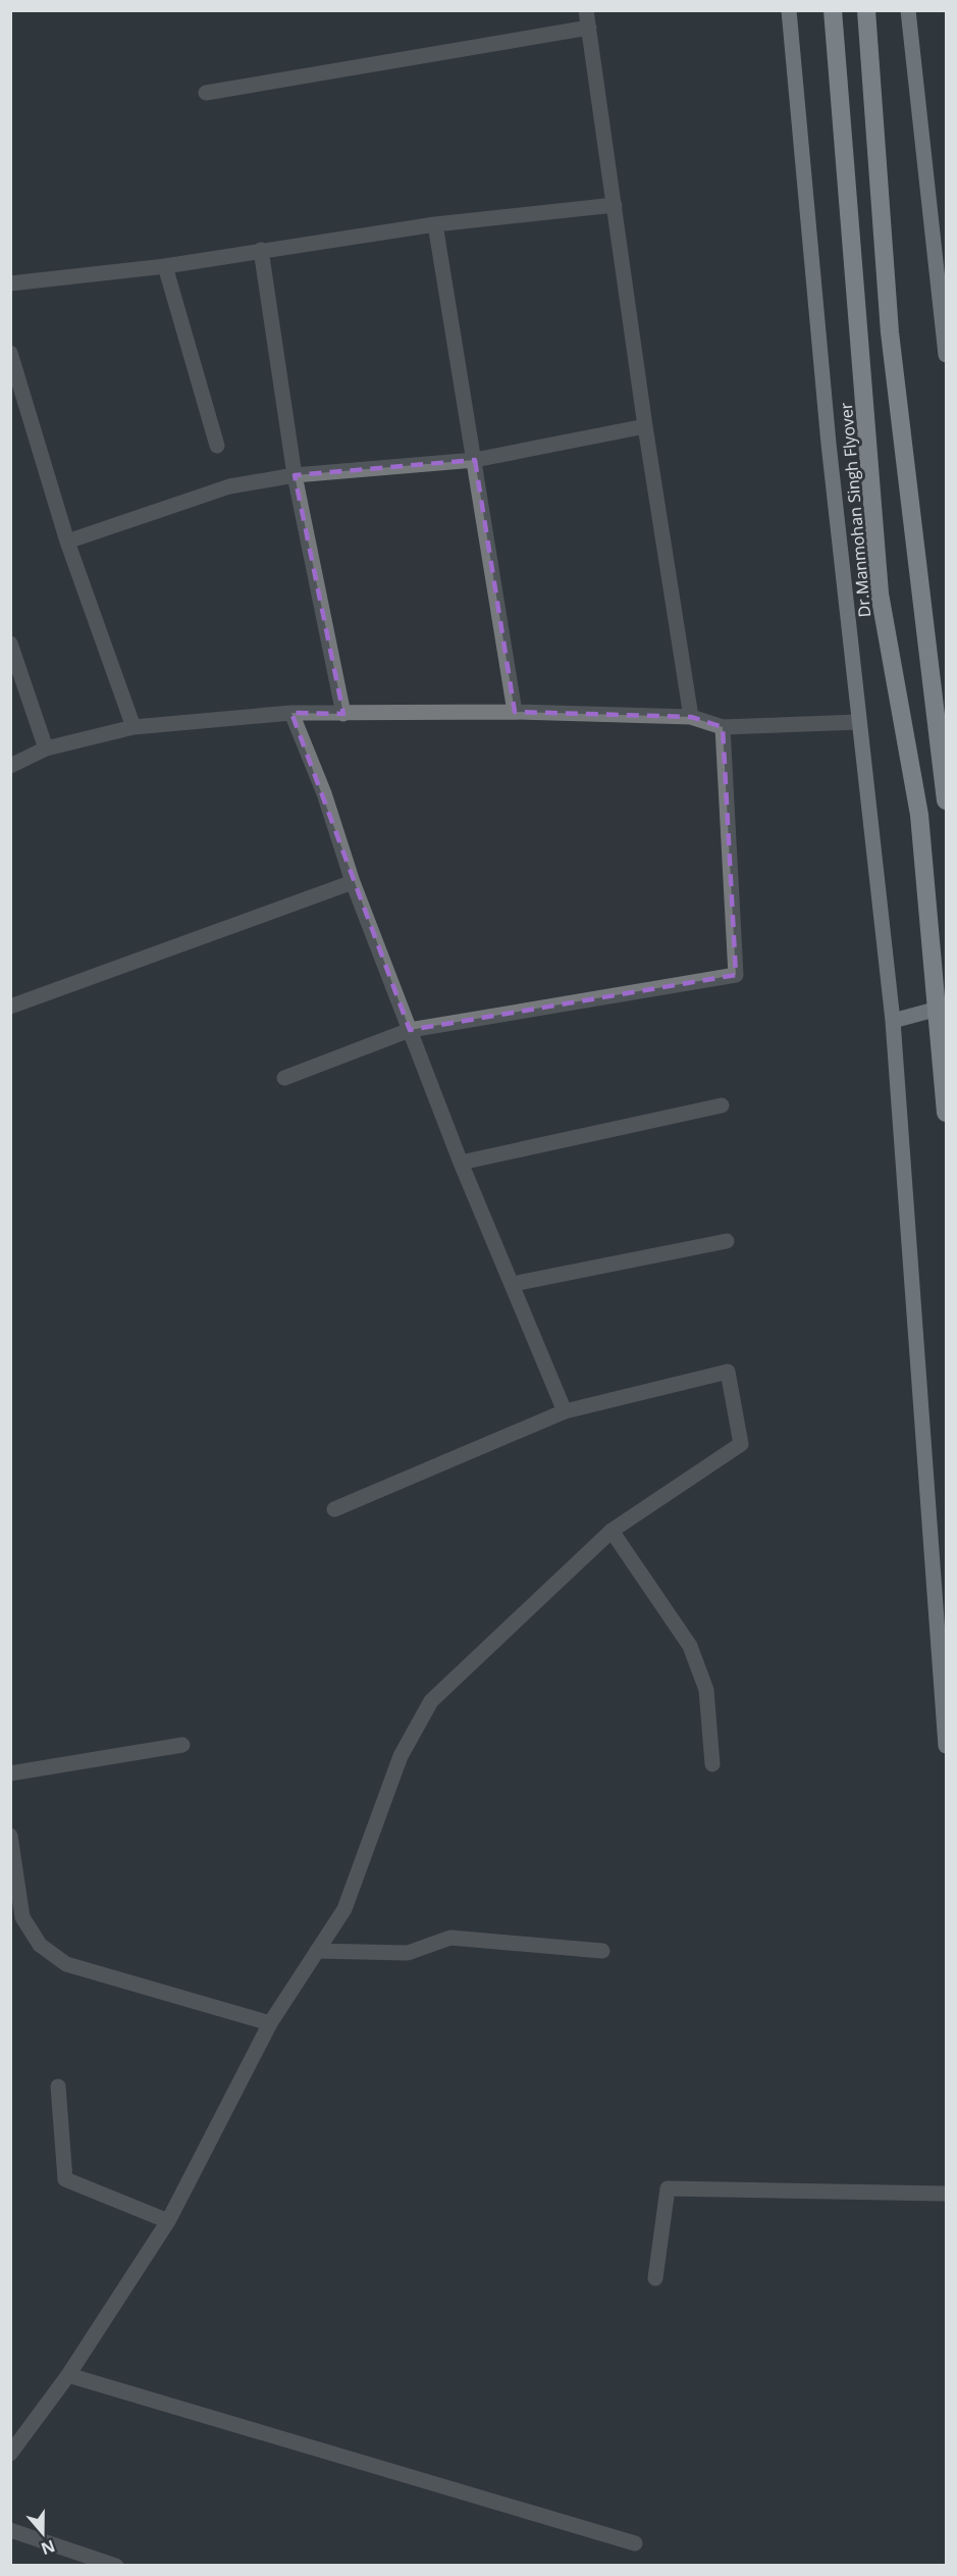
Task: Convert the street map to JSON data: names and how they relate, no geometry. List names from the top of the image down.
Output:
{
  "streets": {
    "highway": ["Dr.Manmohan Singh Flyover"]
  },
  "north": "bottom"
}
